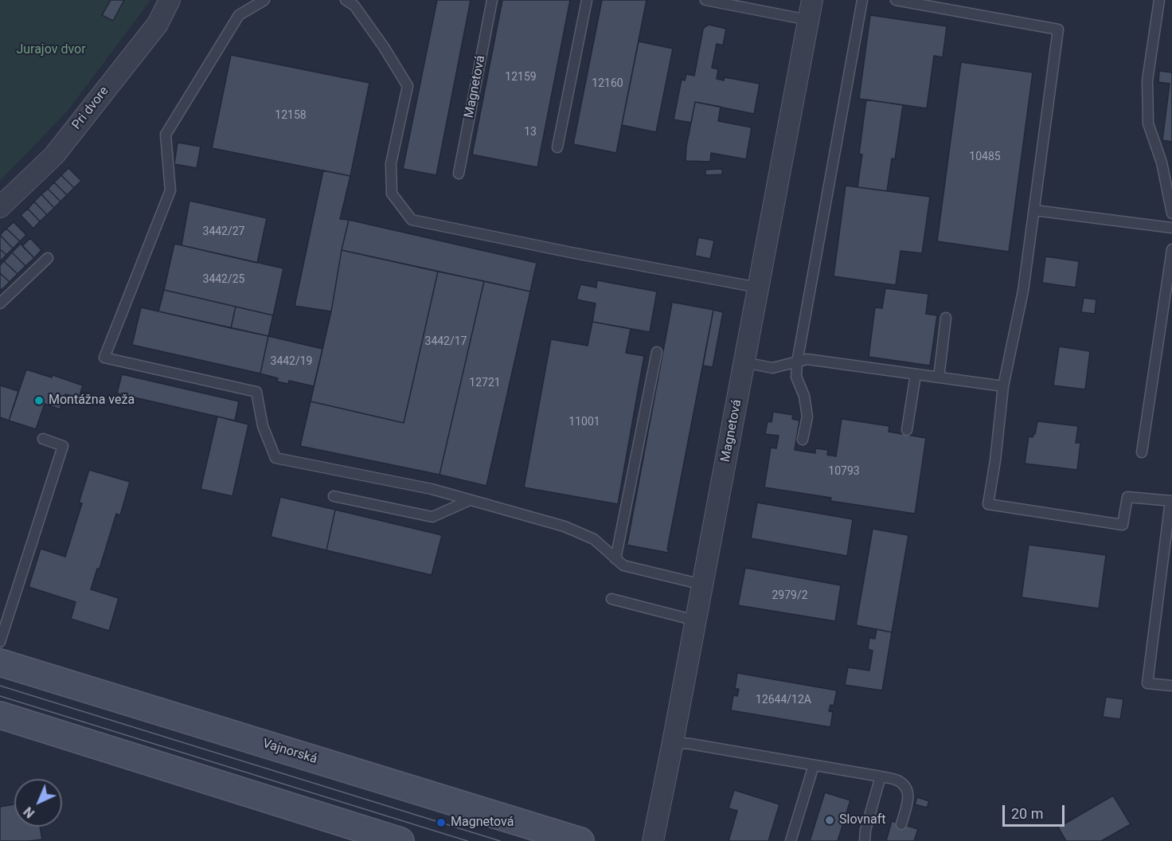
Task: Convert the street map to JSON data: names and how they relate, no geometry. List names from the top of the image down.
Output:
{
  "streets": {
    "main road": ["Vajnorská"],
    "street": ["Magnetová", "Pri dvore"]
  },
  "parks": ["Jurajov dvor"],
  "places": ["Montážna veža", "Slovnaft", "Magnetová"],
  "house_numbers": [
    "12159",
    "12160",
    "12158",
    "13",
    "10485",
    "3442/27",
    "3442/25",
    "3442/17",
    "3442/19",
    "12721",
    "11001",
    "10793",
    "2979/2",
    "12644/12A"
  ],
  "scale_bar": "20 m",
  "north": "bottom left"
}
